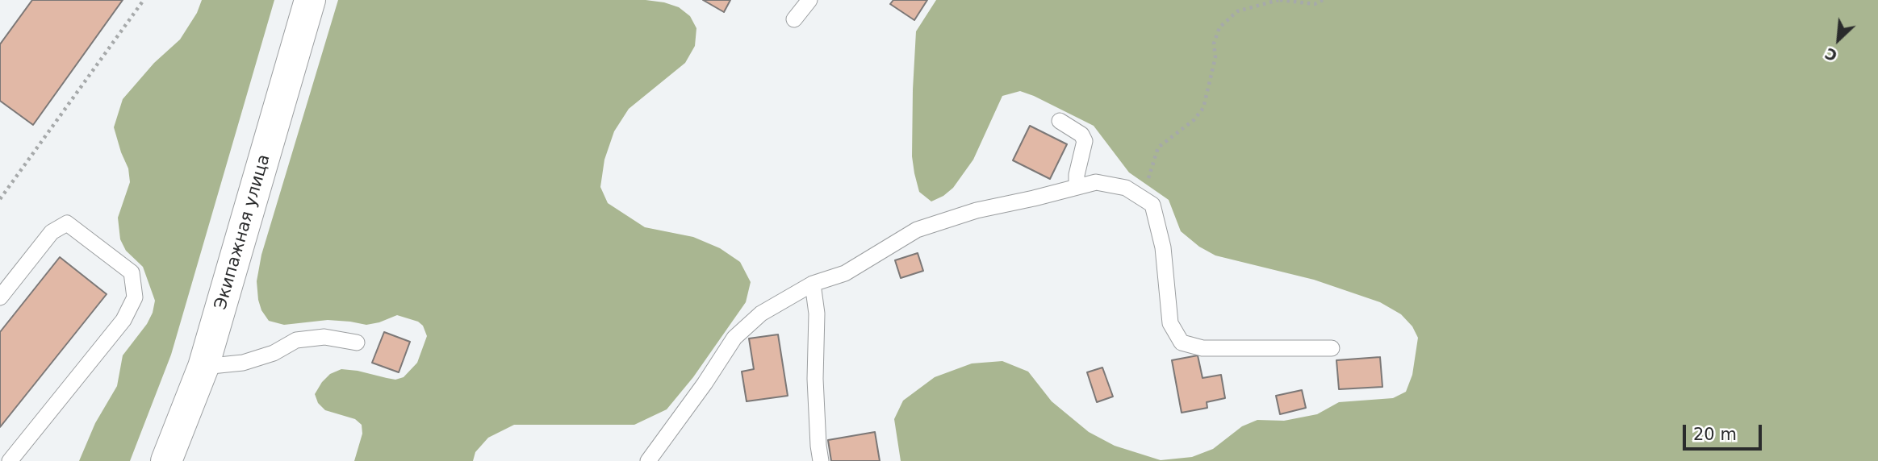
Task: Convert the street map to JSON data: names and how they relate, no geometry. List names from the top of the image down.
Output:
{
  "streets": {
    "main road": ["Экипажная улица"]
  },
  "scale_bar": "20 m",
  "north": "bottom left"
}
